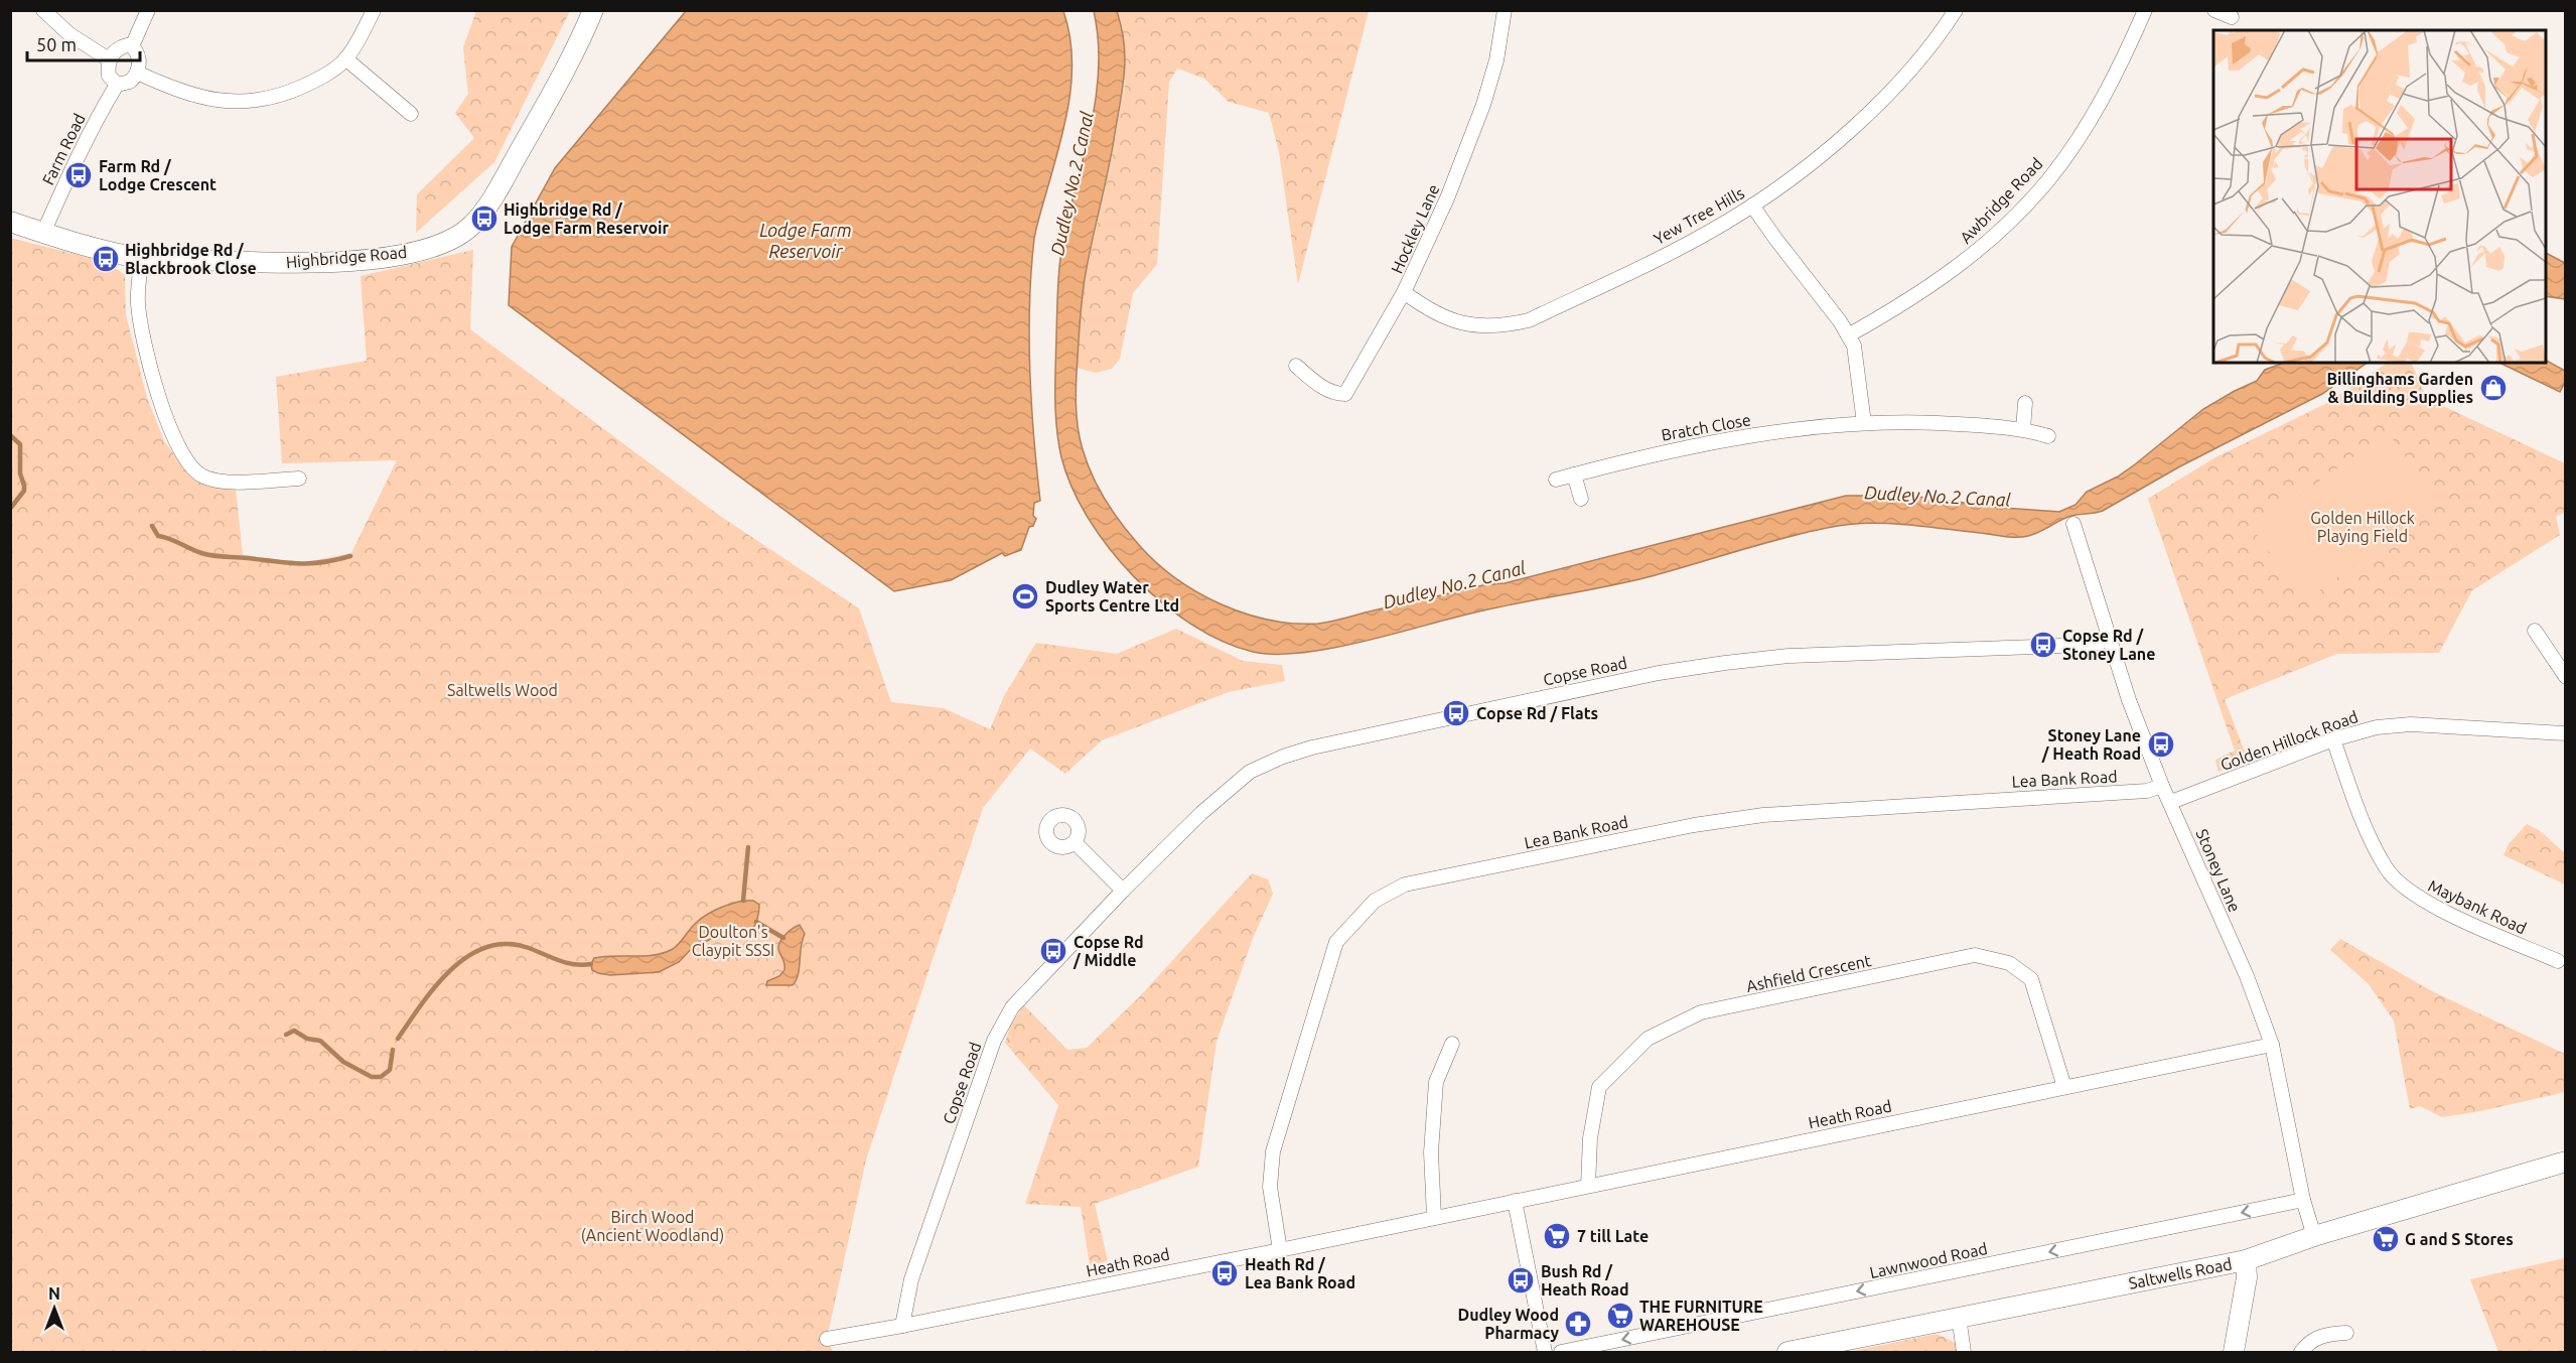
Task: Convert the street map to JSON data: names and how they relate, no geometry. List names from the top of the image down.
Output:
{
  "streets": {
    "street": [
      "Farm Road",
      "Awbridge Road",
      "Yew Tree Hills",
      "Hockley Lane",
      "Highbridge Road",
      "Bratch Close",
      "Copse Road",
      "Golden Hillock Road",
      "Lea Bank Road",
      "Stoney Lane",
      "Maybank Road",
      "Ashfield Crescent",
      "Heath Road",
      "Lawnwood Road",
      "Saltwells Road"
    ]
  },
  "crossings": [
    ["Farm Road", "Highbridge Road"],
    ["Yew Tree Hills", "Hockley Lane"],
    ["Copse Road", "Stoney Lane"],
    ["Copse Road", "Heath Road"],
    ["Golden Hillock Road", "Stoney Lane"],
    ["Golden Hillock Road", "Maybank Road"],
    ["Lea Bank Road", "Stoney Lane"],
    ["Lea Bank Road", "Heath Road"],
    ["Stoney Lane", "Heath Road"],
    ["Stoney Lane", "Lawnwood Road"],
    ["Stoney Lane", "Saltwells Road"],
    ["Ashfield Crescent", "Heath Road"]
  ],
  "one_way": ["Lawnwood Road"],
  "water": ["Dudley No.2 Canal", "Lodge Farm Reservoir"],
  "parks": [
    "Golden Hillock Playing Field",
    "Saltwells Wood",
    "Doulton's Claypit SSSI",
    "Birch Wood (Ancient Woodland)"
  ],
  "places": {
    "bus stop": [
      "Farm Rd / Lodge Crescent",
      "Highbridge Rd / Lodge Farm Reservoir",
      "Highbridge Rd / Blackbrook Close",
      "Copse Rd / Stoney Lane",
      "Copse Rd / Flats",
      "Stoney Lane / Heath Road",
      "Copse Rd / Middle",
      "Heath Rd / Lea Bank Road",
      "Bush Rd / Heath Road"
    ],
    "shop": ["Billinghams Garden & Building Supplies"],
    "sports": ["Dudley Water Sports Centre Ltd"],
    "supermarket": ["7 till Late", "G and S Stores", "THE FURNITURE WAREHOUSE"],
    "pharmacy": ["Dudley Wood Pharmacy"]
  },
  "scale_bar": "50 m",
  "north": "top"
}
